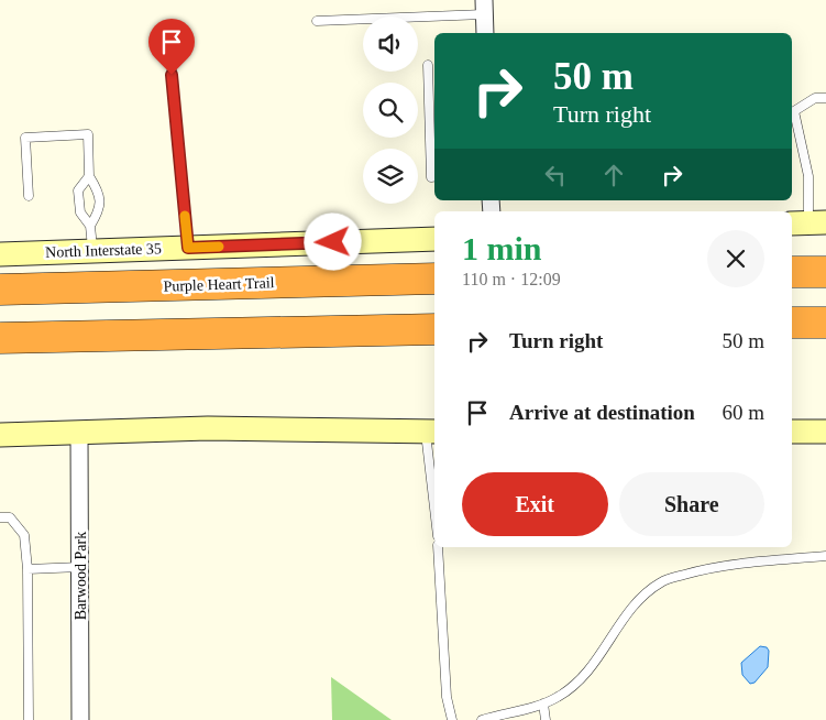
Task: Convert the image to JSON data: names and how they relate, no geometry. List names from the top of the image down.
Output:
{
  "streets": {
    "highway": ["Purple Heart Trail"],
    "main road": ["North Interstate 35"],
    "street": ["Barwood Park"]
  },
  "page": {
    "turn": ["50 m", "Turn right"],
    "heading": ["1 min", "110 m · 12:09"],
    "list": [
      {
        "name": "Turn right",
        "value": "50 m"
      },
      {
        "name": "Arrive at destination",
        "value": "60 m"
      }
    ],
    "buttons": ["Exit", "Share"]
  }
}
